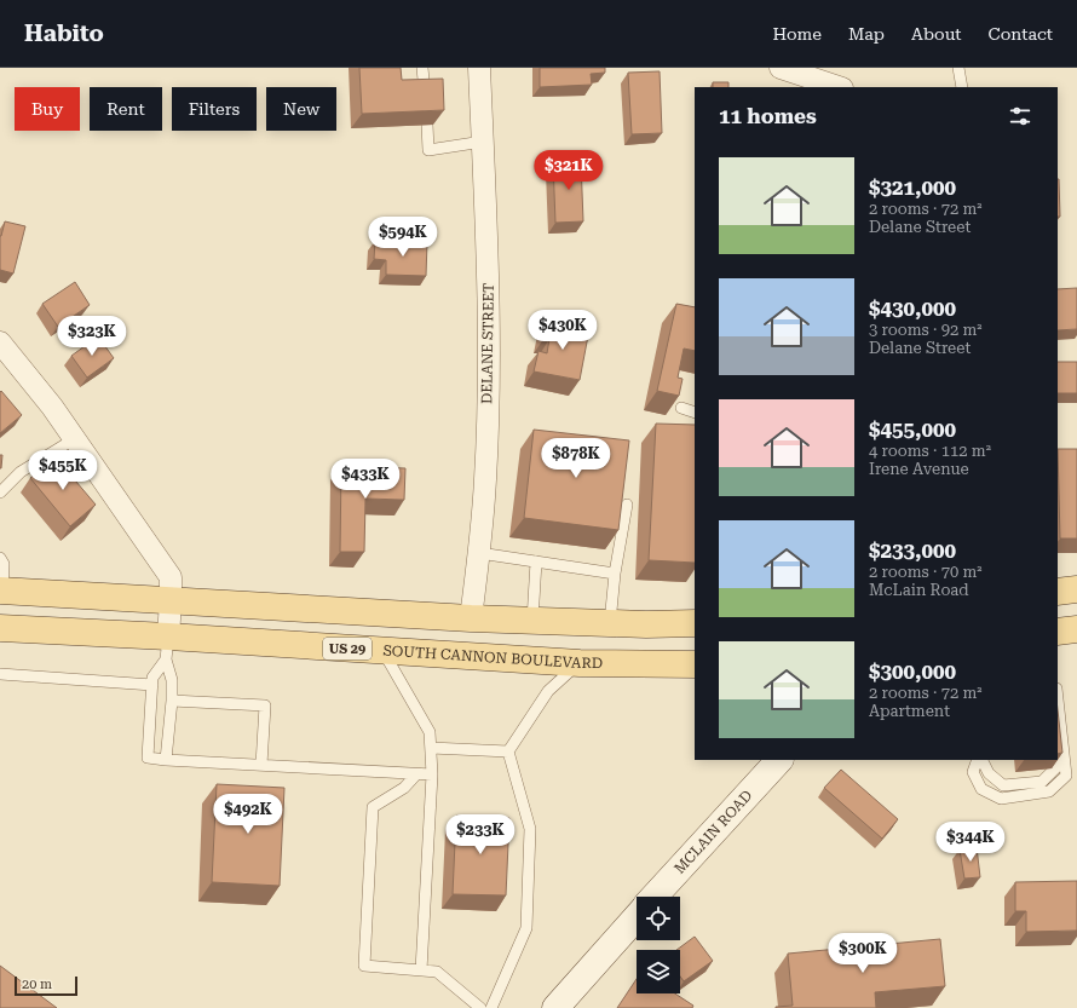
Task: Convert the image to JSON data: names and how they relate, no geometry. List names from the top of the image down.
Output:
{
  "streets": {
    "main road": ["US 29", "SOUTH CANNON BOULEVARD"],
    "street": ["DELANE STREET", "MCLAIN ROAD"]
  },
  "scale_bar": "20 m",
  "page": {
    "header": "Habito",
    "nav": [
      "Home",
      "Map",
      "About",
      "Contact"
    ],
    "chip": [
      "Buy",
      "Rent",
      "Filters",
      "New"
    ],
    "heading": "11 homes",
    "list": [
      {
        "name": "$321,000",
        "note": "2 rooms · 72 m² · Delane Street"
      },
      {
        "name": "$430,000",
        "note": "3 rooms · 92 m² · Delane Street"
      },
      {
        "name": "$455,000",
        "note": "4 rooms · 112 m² · Irene Avenue"
      },
      {
        "name": "$233,000",
        "note": "2 rooms · 70 m² · McLain Road"
      },
      {
        "name": "$300,000",
        "note": "2 rooms · 72 m² · Apartment"
      }
    ],
    "price": [
      "$321K",
      "$594K",
      "$430K",
      "$323K",
      "$878K",
      "$455K",
      "$433K",
      "$492K",
      "$233K",
      "$344K",
      "$300K"
    ],
    "scale": "20 m"
  }
}
